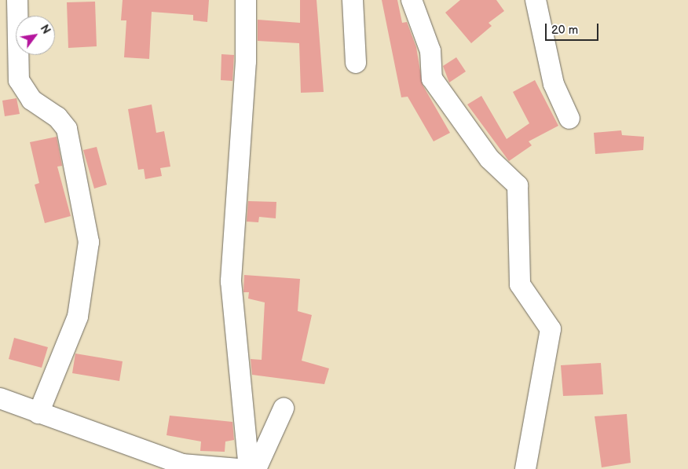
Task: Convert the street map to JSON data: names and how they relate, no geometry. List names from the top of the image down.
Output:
{
  "scale_bar": "20 m",
  "north": "top right"
}
